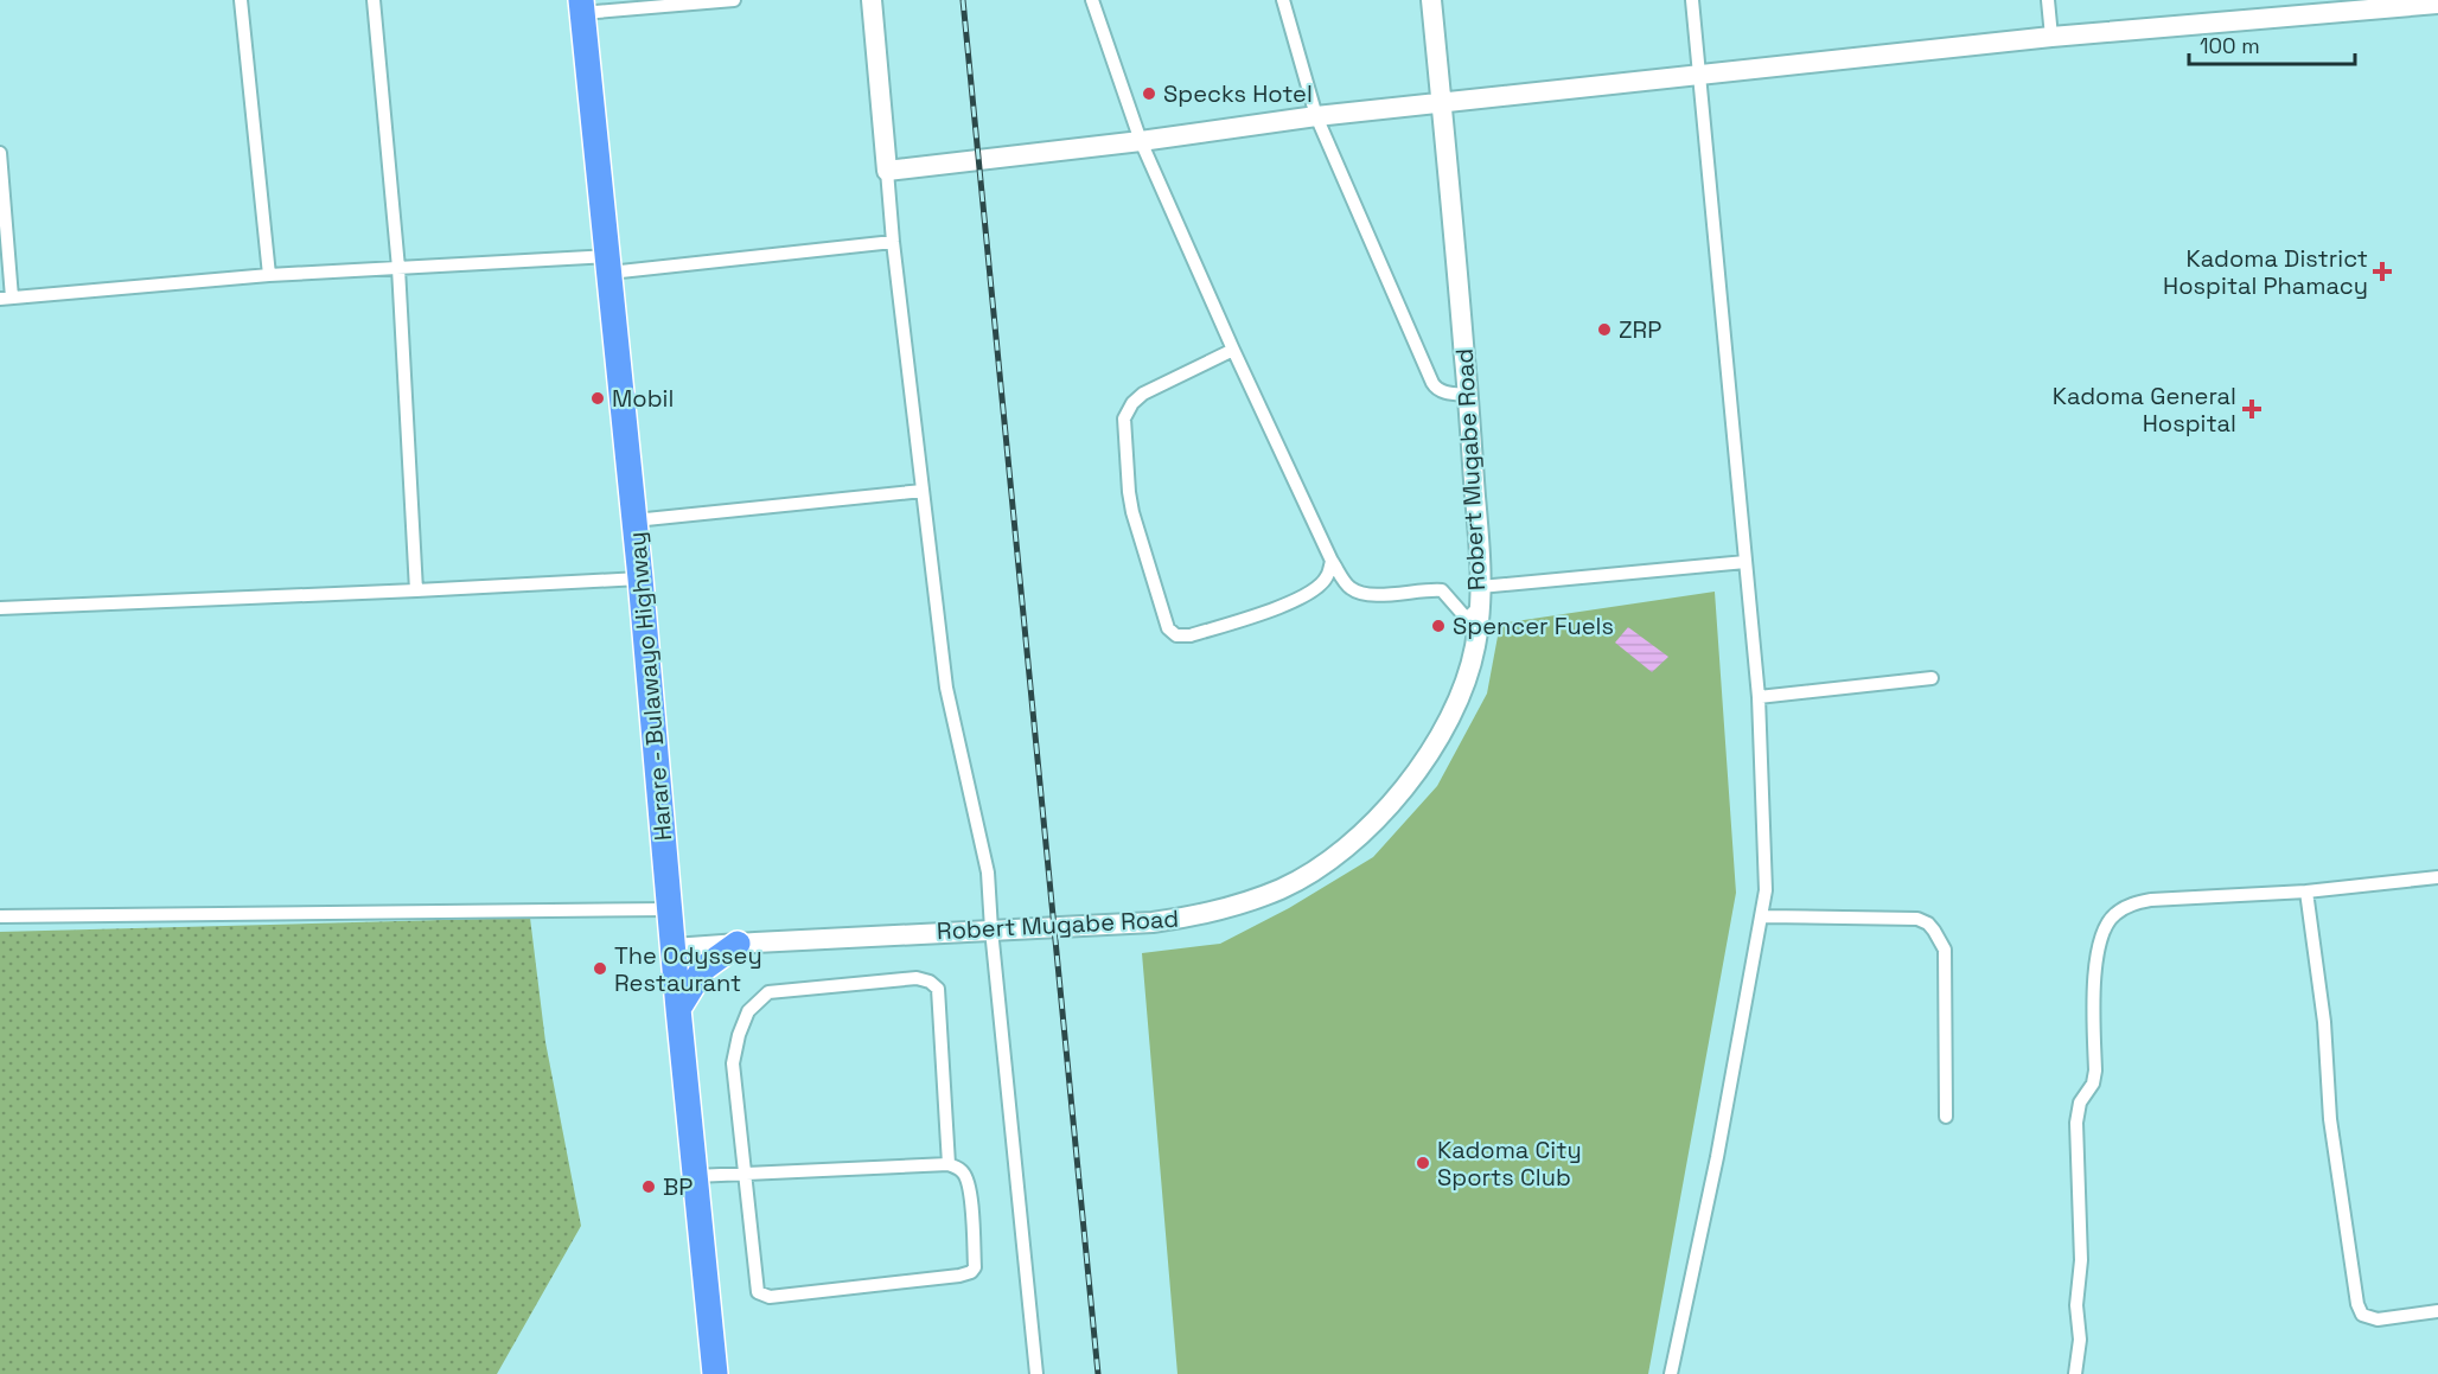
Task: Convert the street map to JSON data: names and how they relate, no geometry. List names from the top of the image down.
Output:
{
  "streets": {
    "highway": ["Harare - Bulawayo Highway"],
    "main road": ["Robert Mugabe Road"]
  },
  "crossings": [
    ["Robert Mugabe Road", "Harare - Bulawayo Highway"]
  ],
  "places": {
    "other": [
      "Specks Hotel",
      "ZRP",
      "Mobil",
      "Spencer Fuels",
      "The Odyssey Restaurant",
      "Kadoma City Sports Club",
      "BP"
    ],
    "health": ["Kadoma District Hospital Phamacy", "Kadoma General Hospital"]
  },
  "scale_bar": "100 m"
}
